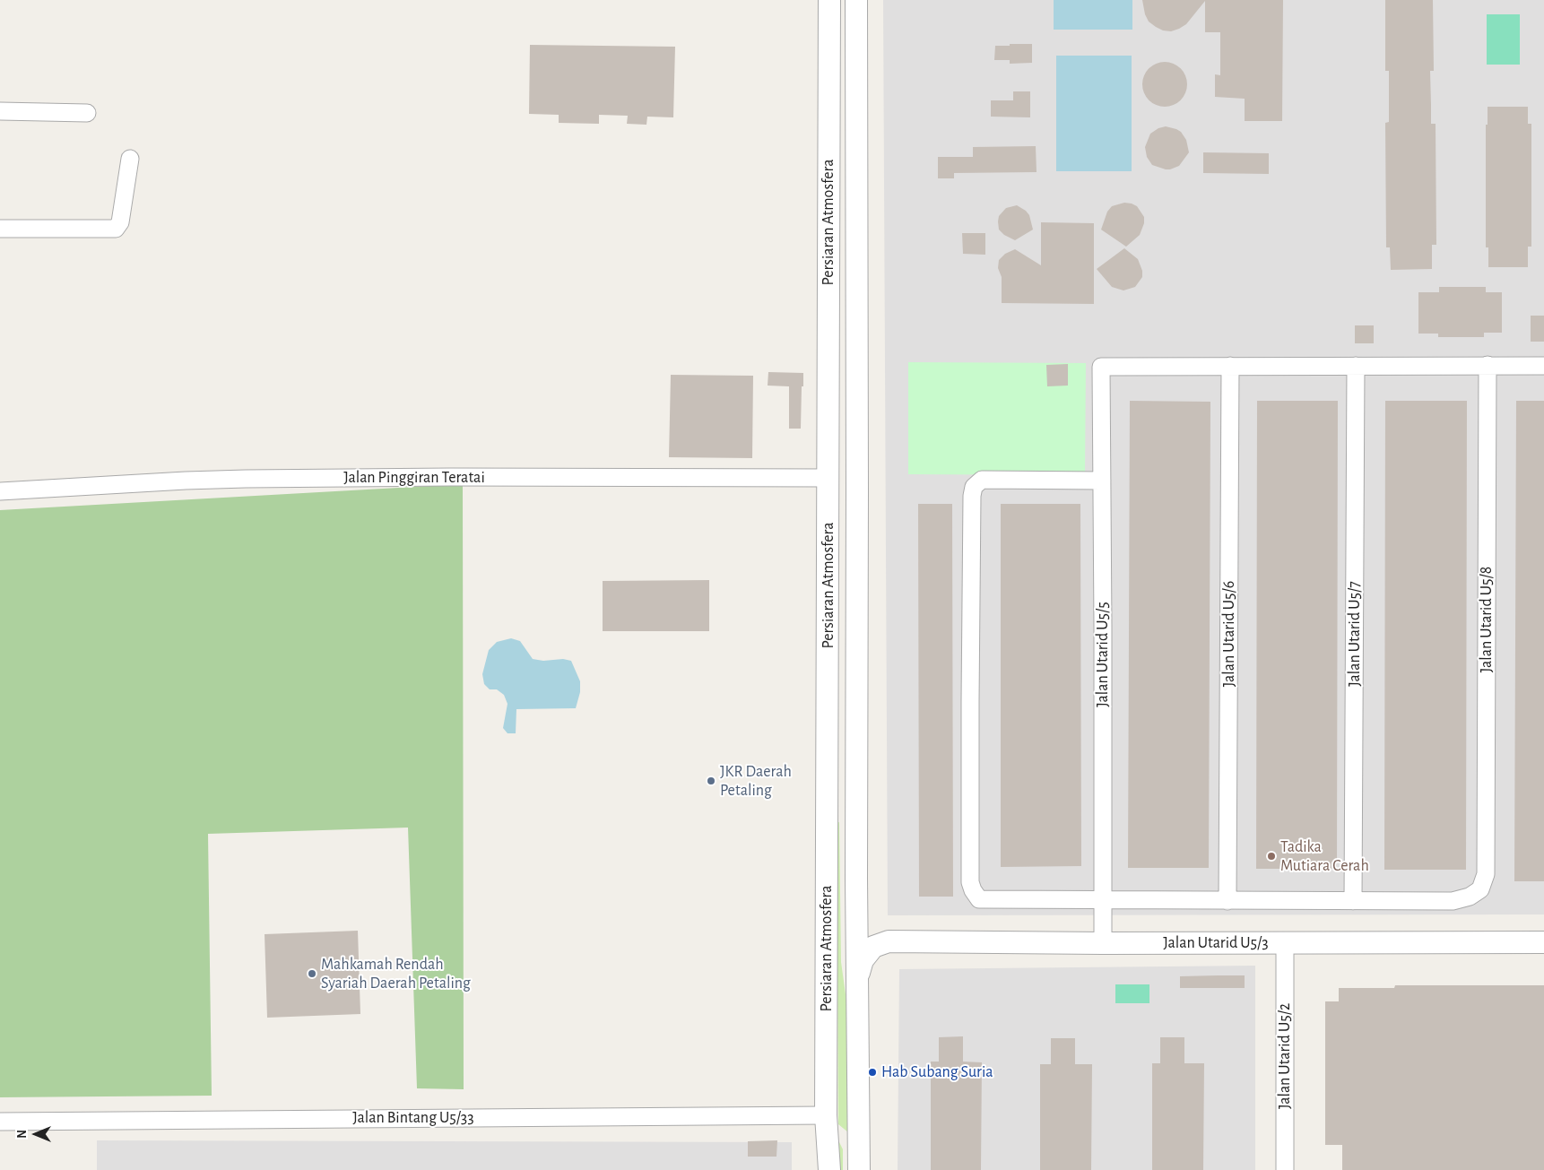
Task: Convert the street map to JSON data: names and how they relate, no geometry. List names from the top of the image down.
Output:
{
  "streets": {
    "street": [
      "Persiaran Atmosfera",
      "Jalan Pinggiran Teratai",
      "Jalan Utarid U5/8",
      "Jalan Utarid U5/6",
      "Jalan Utarid U5/7",
      "Jalan Utarid U5/5",
      "Jalan Utarid U5/3",
      "Jalan Utarid U5/2",
      "Jalan Bintang U5/33"
    ]
  },
  "crossings": [
    ["Persiaran Atmosfera", "Jalan Pinggiran Teratai"],
    ["Persiaran Atmosfera", "Jalan Bintang U5/33"],
    ["Jalan Utarid U5/8", "Jalan Utarid U5/7"],
    ["Jalan Utarid U5/6", "Jalan Utarid U5/5"],
    ["Jalan Utarid U5/5", "Jalan Utarid U5/3"],
    ["Jalan Utarid U5/3", "Jalan Utarid U5/2"]
  ],
  "places": [
    "JKR Daerah Petaling",
    "Tadika Mutiara Cerah",
    "Mahkamah Rendah Syariah Daerah Petaling",
    "Hab Subang Suria"
  ],
  "north": "left"
}
